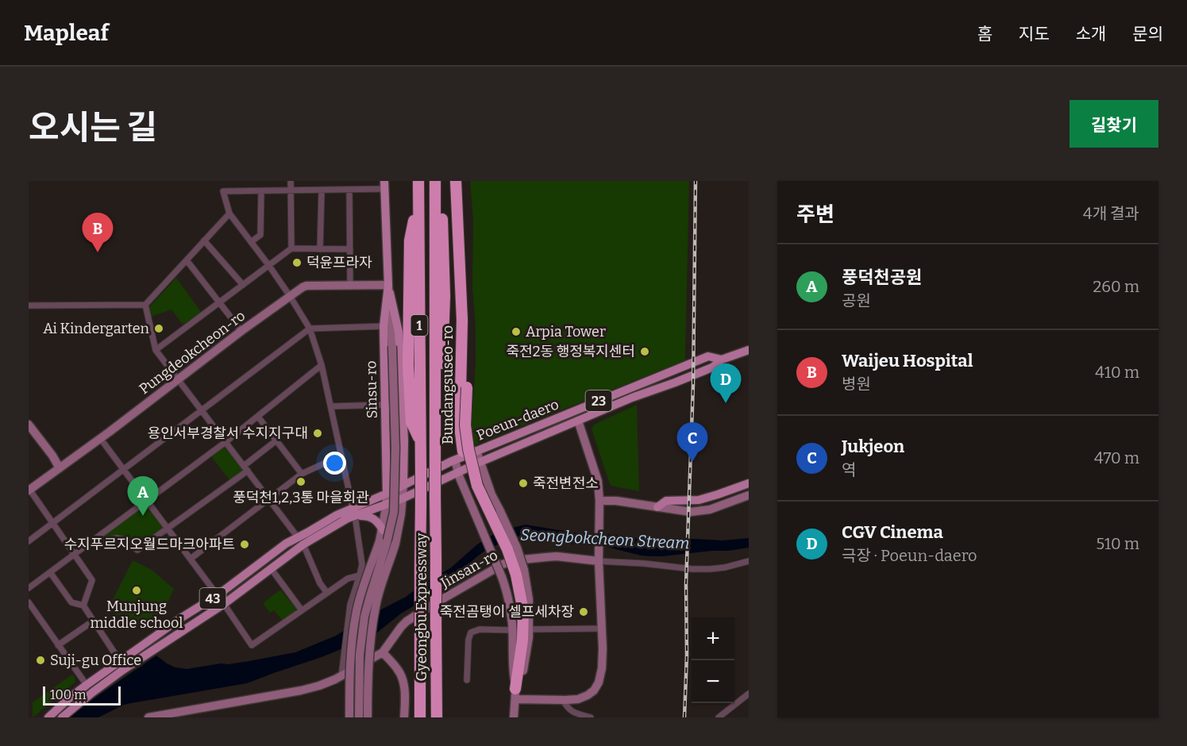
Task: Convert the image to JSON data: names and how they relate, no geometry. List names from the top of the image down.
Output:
{
  "streets": {
    "highway": ["1", "Bundangsuseo-ro", "Gyeongbu Expressway"],
    "main road": [
      "Sinsu-ro",
      "23",
      "Poeun-daero",
      "43"
    ],
    "street": ["Pungdeokcheon-ro", "Jinsan-ro"]
  },
  "crossings": [
    ["Pungdeokcheon-ro", "Sinsu-ro"],
    ["Sinsu-ro", "Poeun-daero"]
  ],
  "water": ["Seongbokcheon Stream"],
  "places": [
    "덕윤프라자",
    "Ai Kindergarten",
    "Arpia Tower",
    "죽전2동 행정복지센터",
    "용인서부경찰서 수지지구대",
    "풍덕천1,2,3통 마을회관",
    "죽전변전소",
    "수지푸르지오월드마크아파트",
    "Munjung middle school",
    "죽전곰탱이 셀프세차장",
    "Suji-gu Office"
  ],
  "scale_bar": "100 m",
  "page": {
    "header": "Mapleaf",
    "nav": [
      "홈",
      "지도",
      "소개",
      "문의"
    ],
    "title": "오시는 길",
    "buttons": "길찾기",
    "heading": ["주변", "4개 결과"],
    "pins": [
      "B",
      "D",
      "C",
      "A"
    ],
    "list": [
      {
        "mark": "A",
        "name": "풍덕천공원",
        "note": "공원",
        "value": "260 m"
      },
      {
        "mark": "B",
        "name": "Waijeu Hospital",
        "note": "병원",
        "value": "410 m"
      },
      {
        "mark": "C",
        "name": "Jukjeon",
        "note": "역",
        "value": "470 m"
      },
      {
        "mark": "D",
        "name": "CGV Cinema",
        "note": "극장 · Poeun-daero",
        "value": "510 m"
      }
    ],
    "map_buttons": ["+", "−"],
    "scale": "100 m"
  }
}
